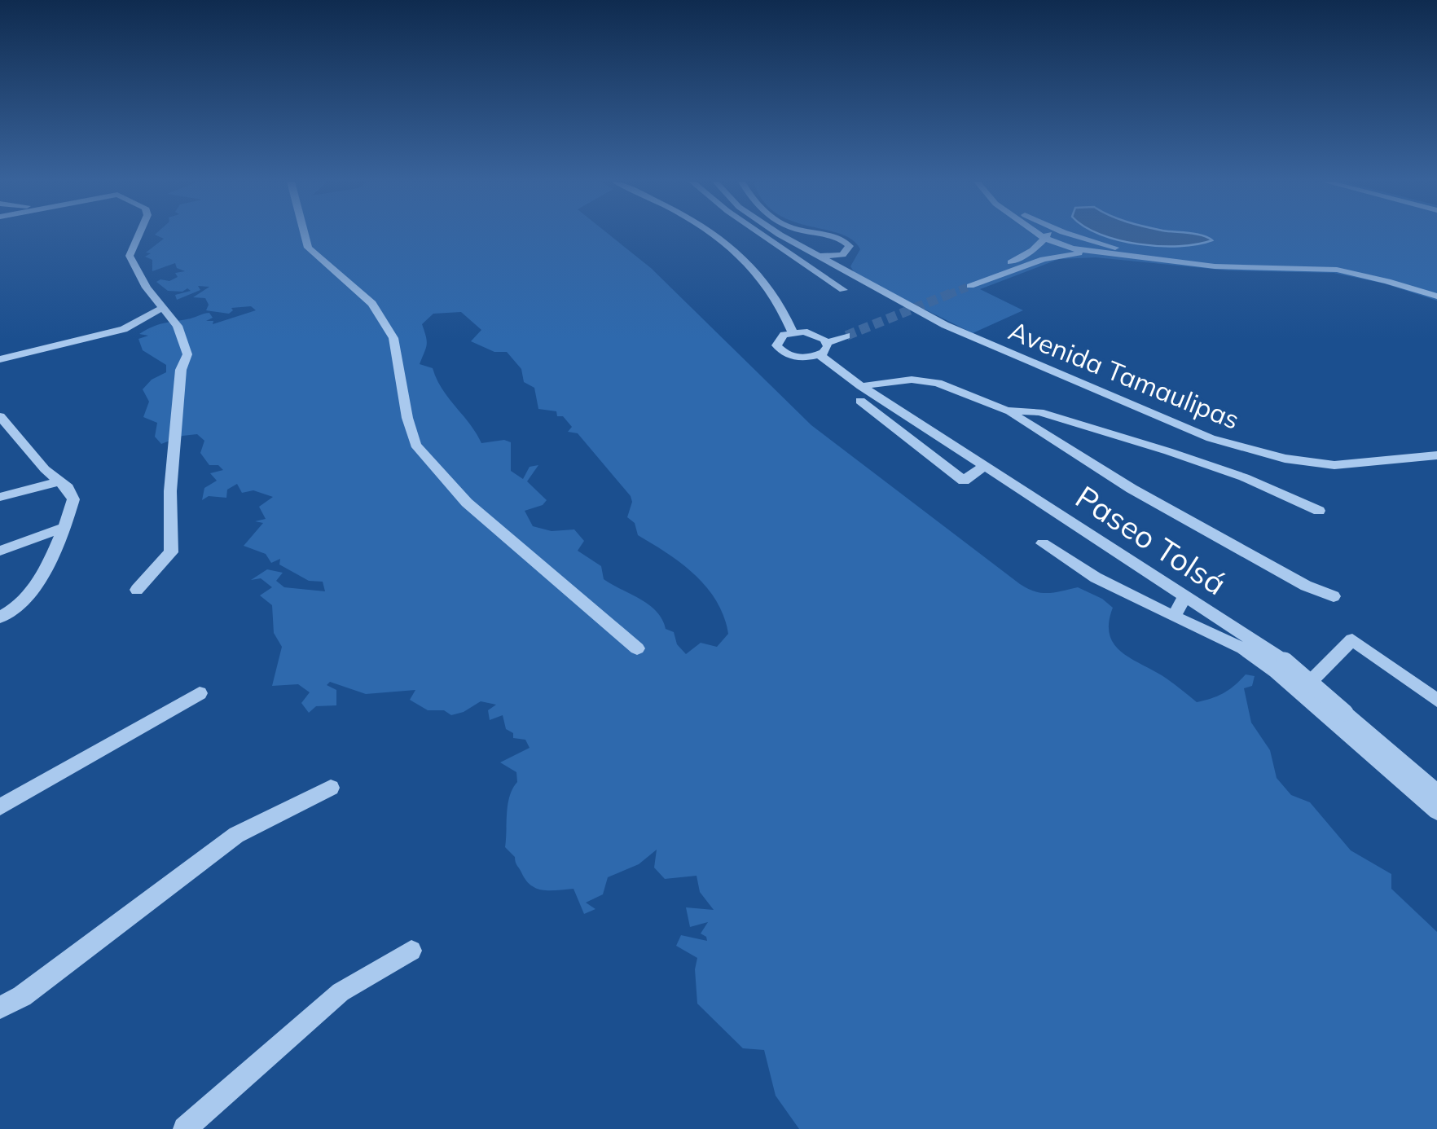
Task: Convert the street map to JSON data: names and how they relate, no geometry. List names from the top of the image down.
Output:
{
  "streets": {
    "street": ["Avenida Tamaulipas", "Paseo Tolsá"]
  }
}
